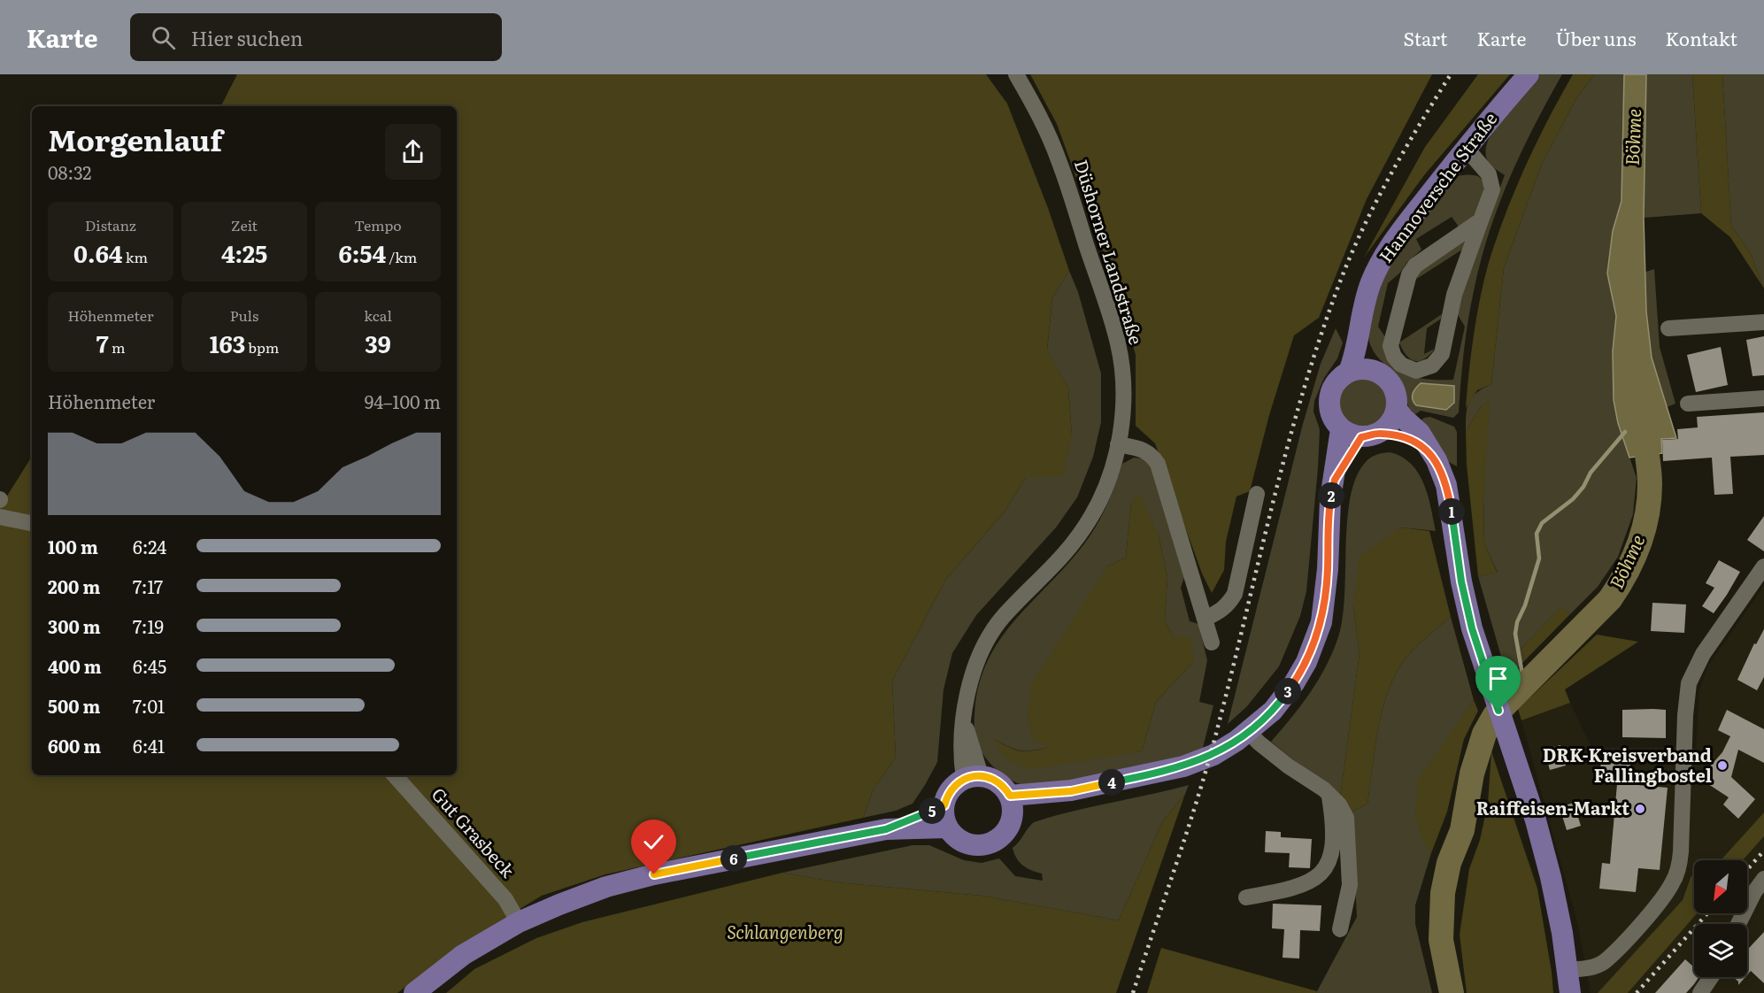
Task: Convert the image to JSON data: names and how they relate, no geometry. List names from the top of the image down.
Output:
{
  "streets": {
    "main road": ["Hannoversche Straße"],
    "street": ["Düshorner Landstraße", "Gut Grasbeck"]
  },
  "water": ["Böhme"],
  "parks": ["Schlangenberg"],
  "places": ["DRK-Kreisverband Fallingbostel", "Raiffeisen-Markt"],
  "north": "bottom left",
  "page": {
    "header": "Karte",
    "search": "Hier suchen",
    "nav": [
      "Start",
      "Karte",
      "Über uns",
      "Kontakt"
    ],
    "heading": ["Morgenlauf", "08:32"],
    "stats": [
      ["Distanz", "0.64 km"],
      ["Zeit", "4:25"],
      ["Tempo", "6:54 /km"],
      ["Höhenmeter", "7 m"],
      ["Puls", "163 bpm"],
      ["kcal", "39"]
    ],
    "chart": ["Höhenmeter", "94–100 m"],
    "pins": [
      "2",
      "1",
      "3",
      "4",
      "5",
      "6"
    ],
    "list": [
      {
        "name": "100 m",
        "note": "6:24"
      },
      {
        "name": "200 m",
        "note": "7:17"
      },
      {
        "name": "300 m",
        "note": "7:19"
      },
      {
        "name": "400 m",
        "note": "6:45"
      },
      {
        "name": "500 m",
        "note": "7:01"
      },
      {
        "name": "600 m",
        "note": "6:41"
      }
    ]
  }
}
